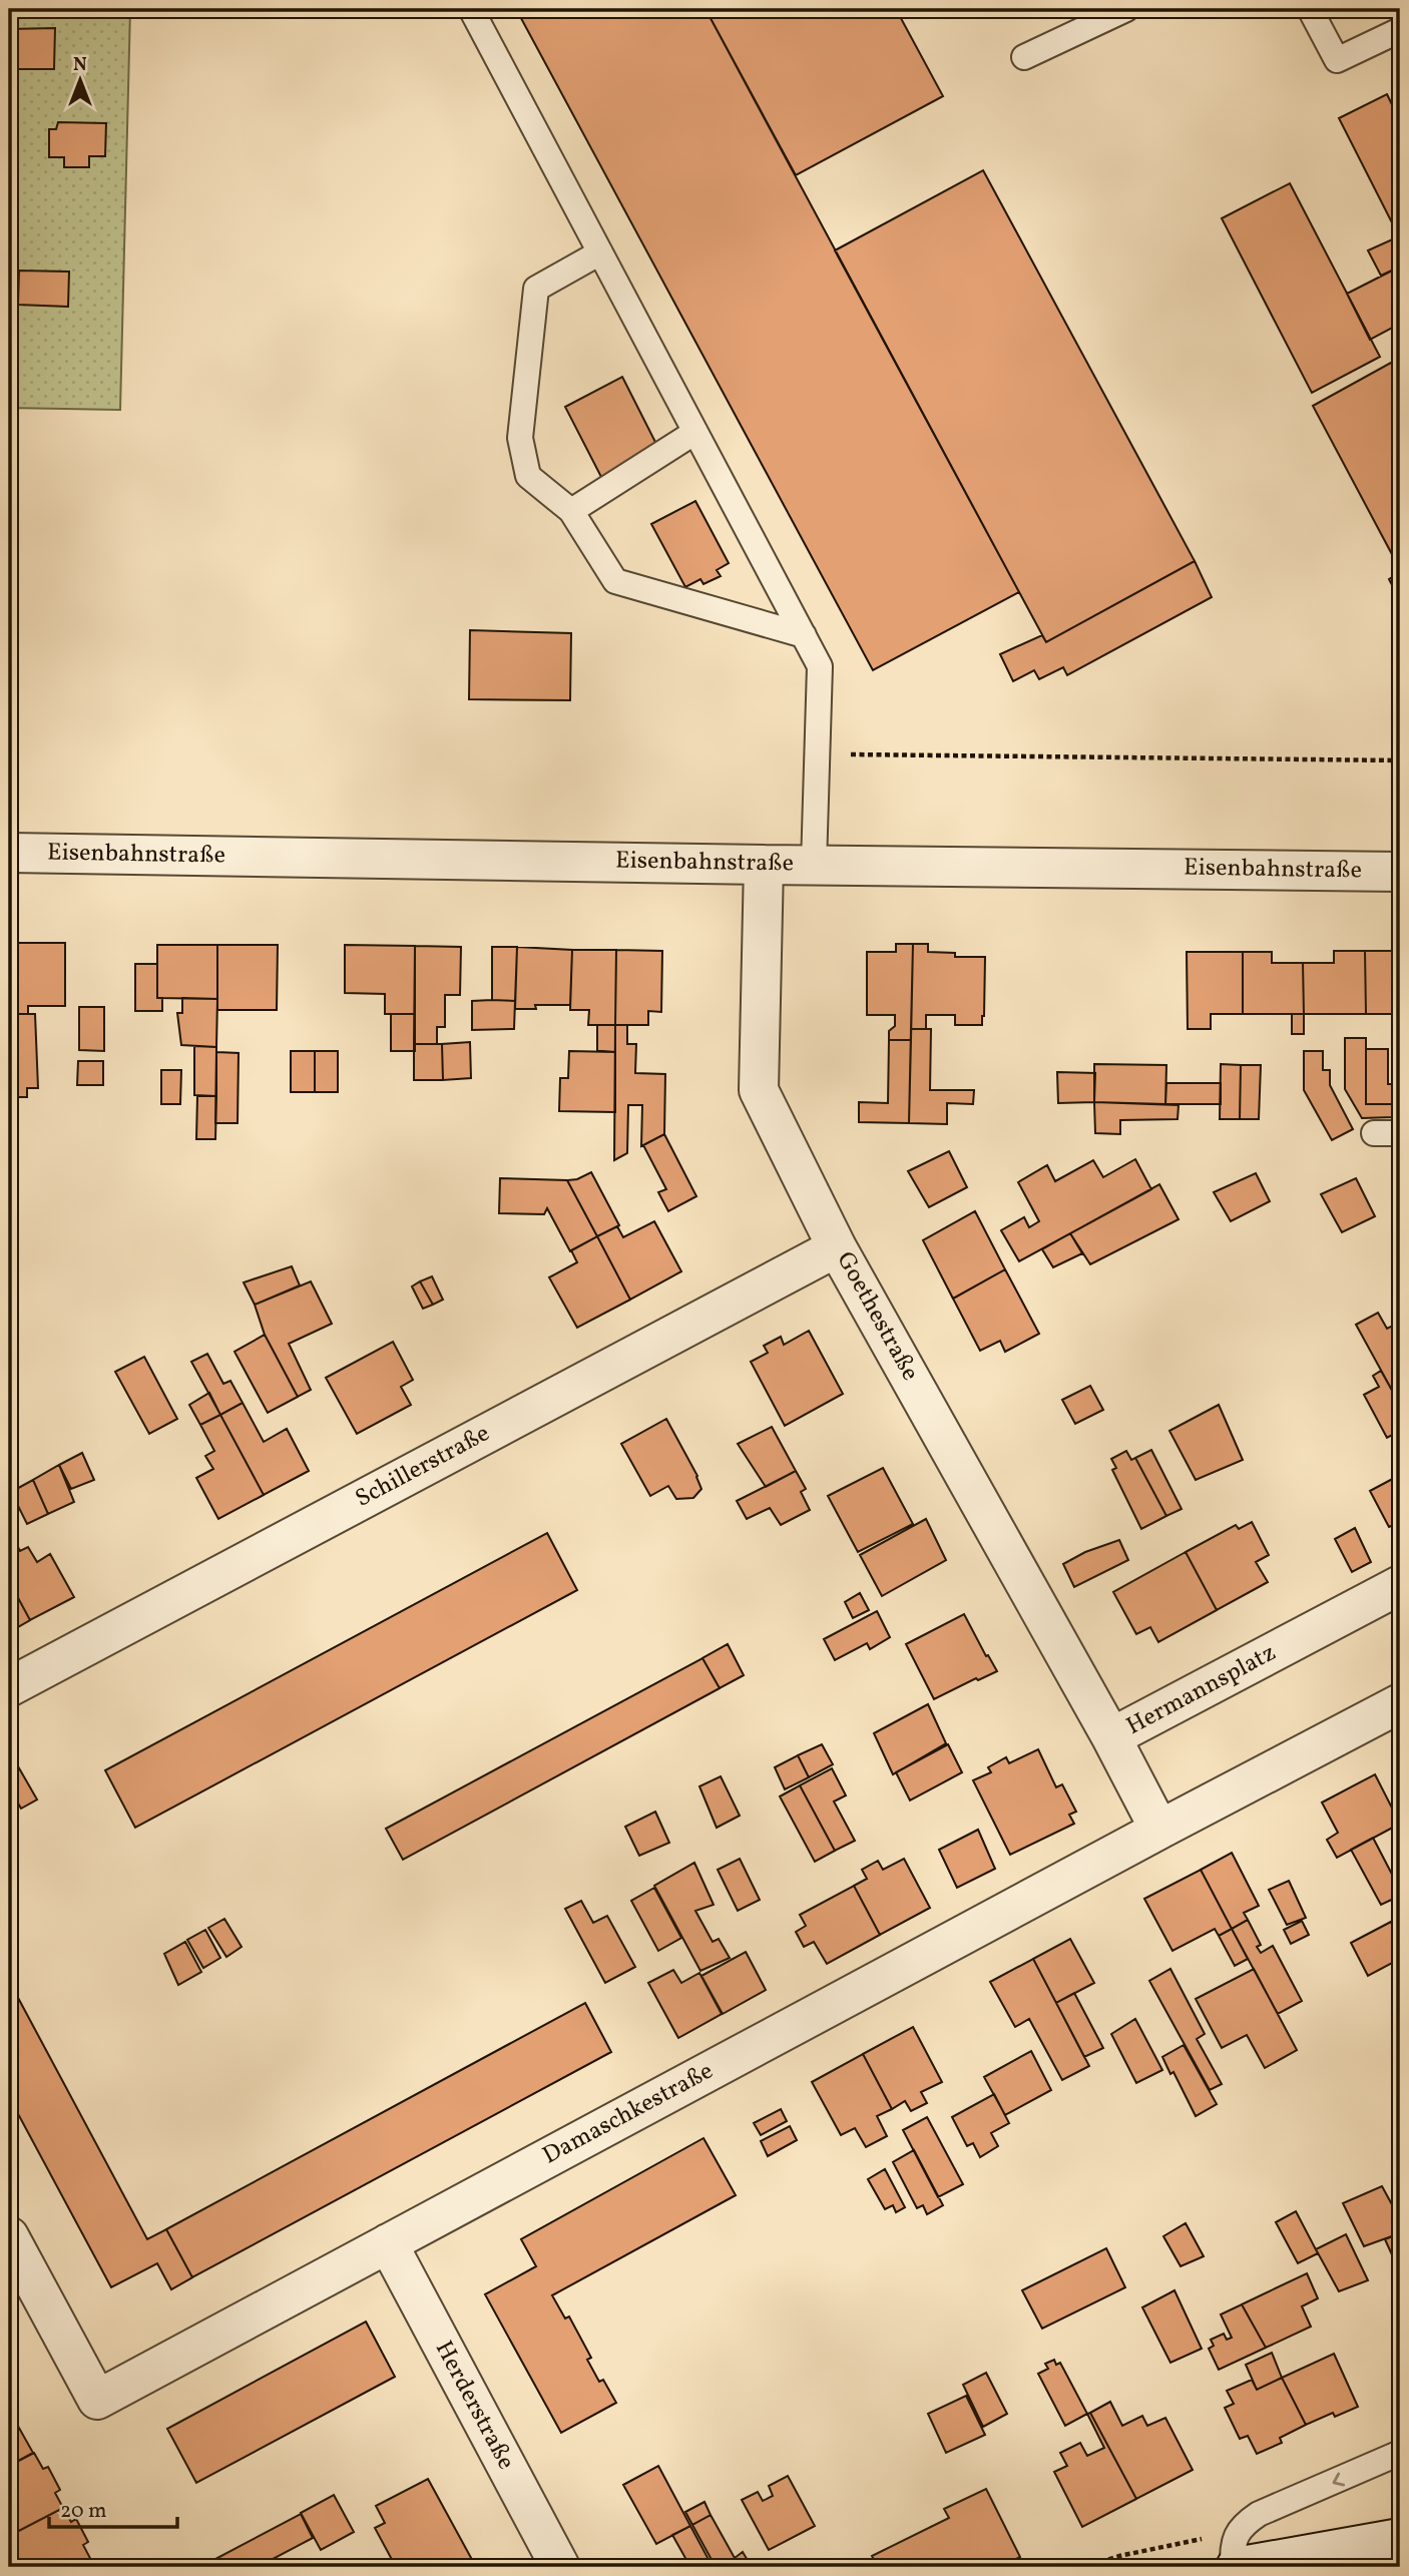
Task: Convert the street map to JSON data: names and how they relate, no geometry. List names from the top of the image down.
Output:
{
  "streets": {
    "street": [
      "Eisenbahnstraße",
      "Goethestraße",
      "Schillerstraße",
      "Hermannsplatz",
      "Damaschkestraße",
      "Herderstraße"
    ]
  },
  "crossings": [
    ["Eisenbahnstraße", "Goethestraße"],
    ["Goethestraße", "Schillerstraße"],
    ["Goethestraße", "Hermannsplatz"],
    ["Hermannsplatz", "Damaschkestraße"],
    ["Damaschkestraße", "Herderstraße"]
  ],
  "scale_bar": "20 m",
  "north": "top"
}
